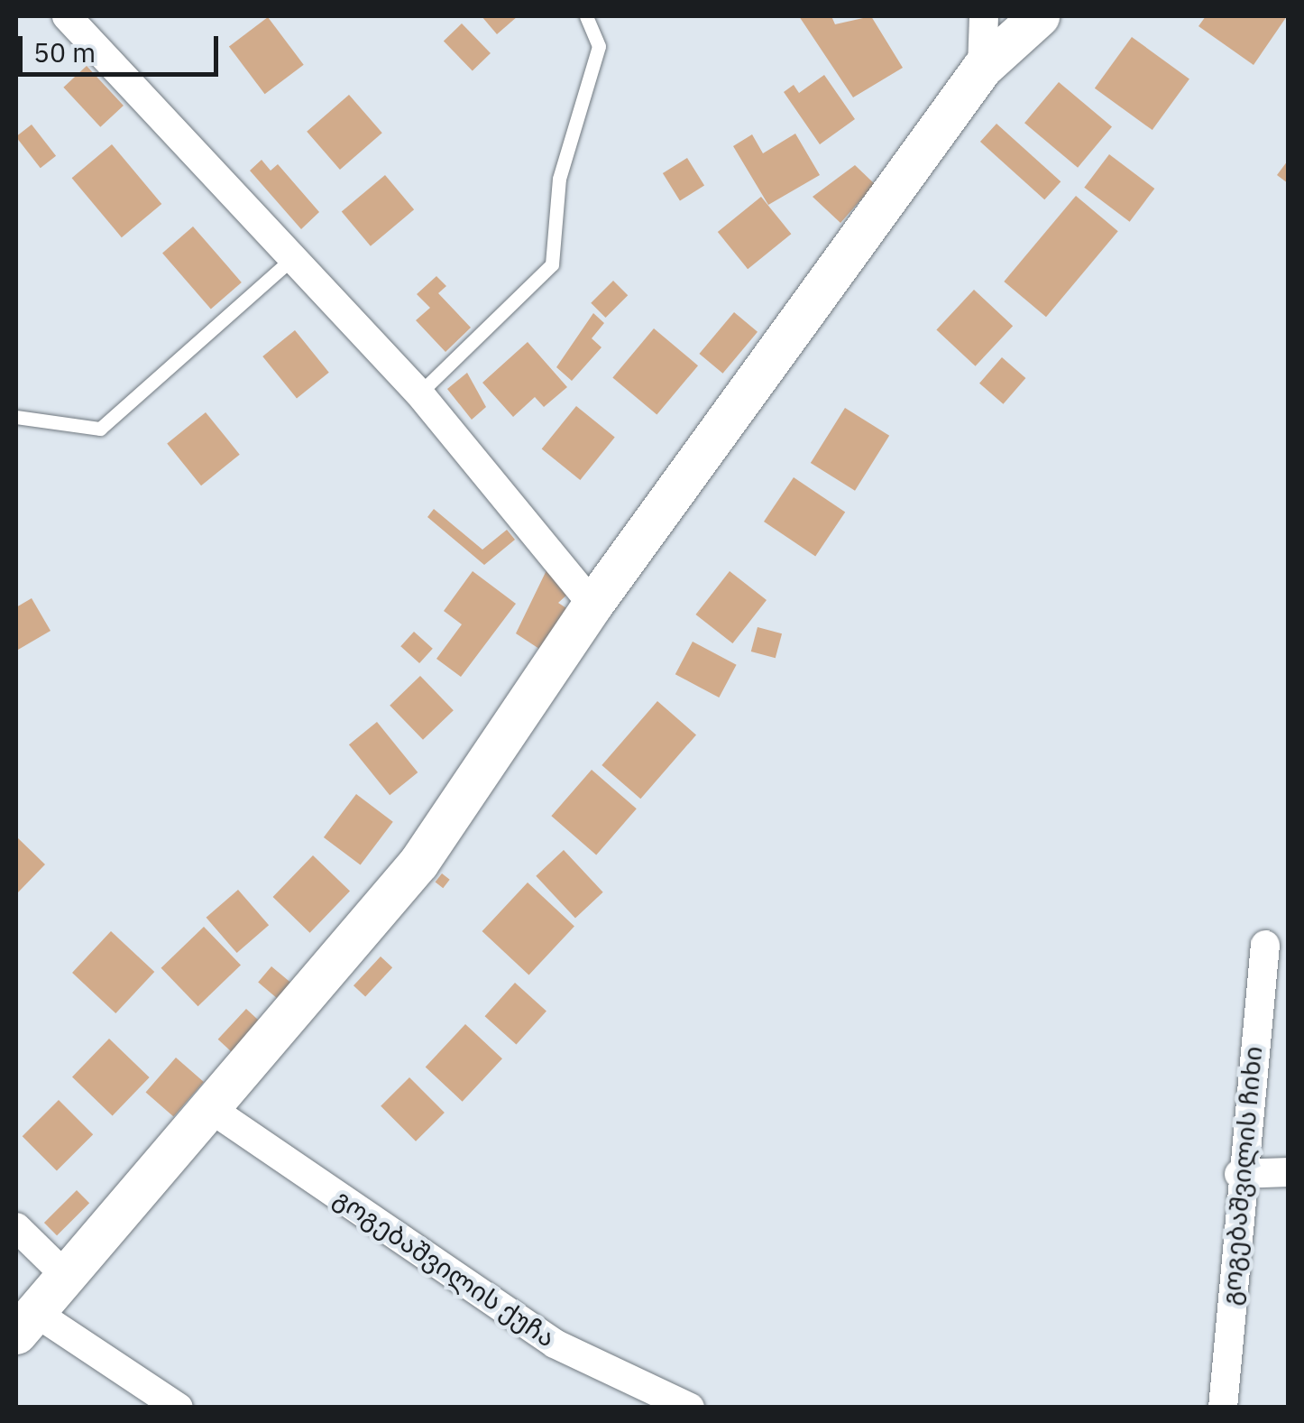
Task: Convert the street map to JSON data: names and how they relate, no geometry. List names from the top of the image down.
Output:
{
  "streets": {
    "street": ["გოგებაშვილის ჩიხი", "გოგებაშვილის ქუჩა"]
  },
  "scale_bar": "50 m"
}
